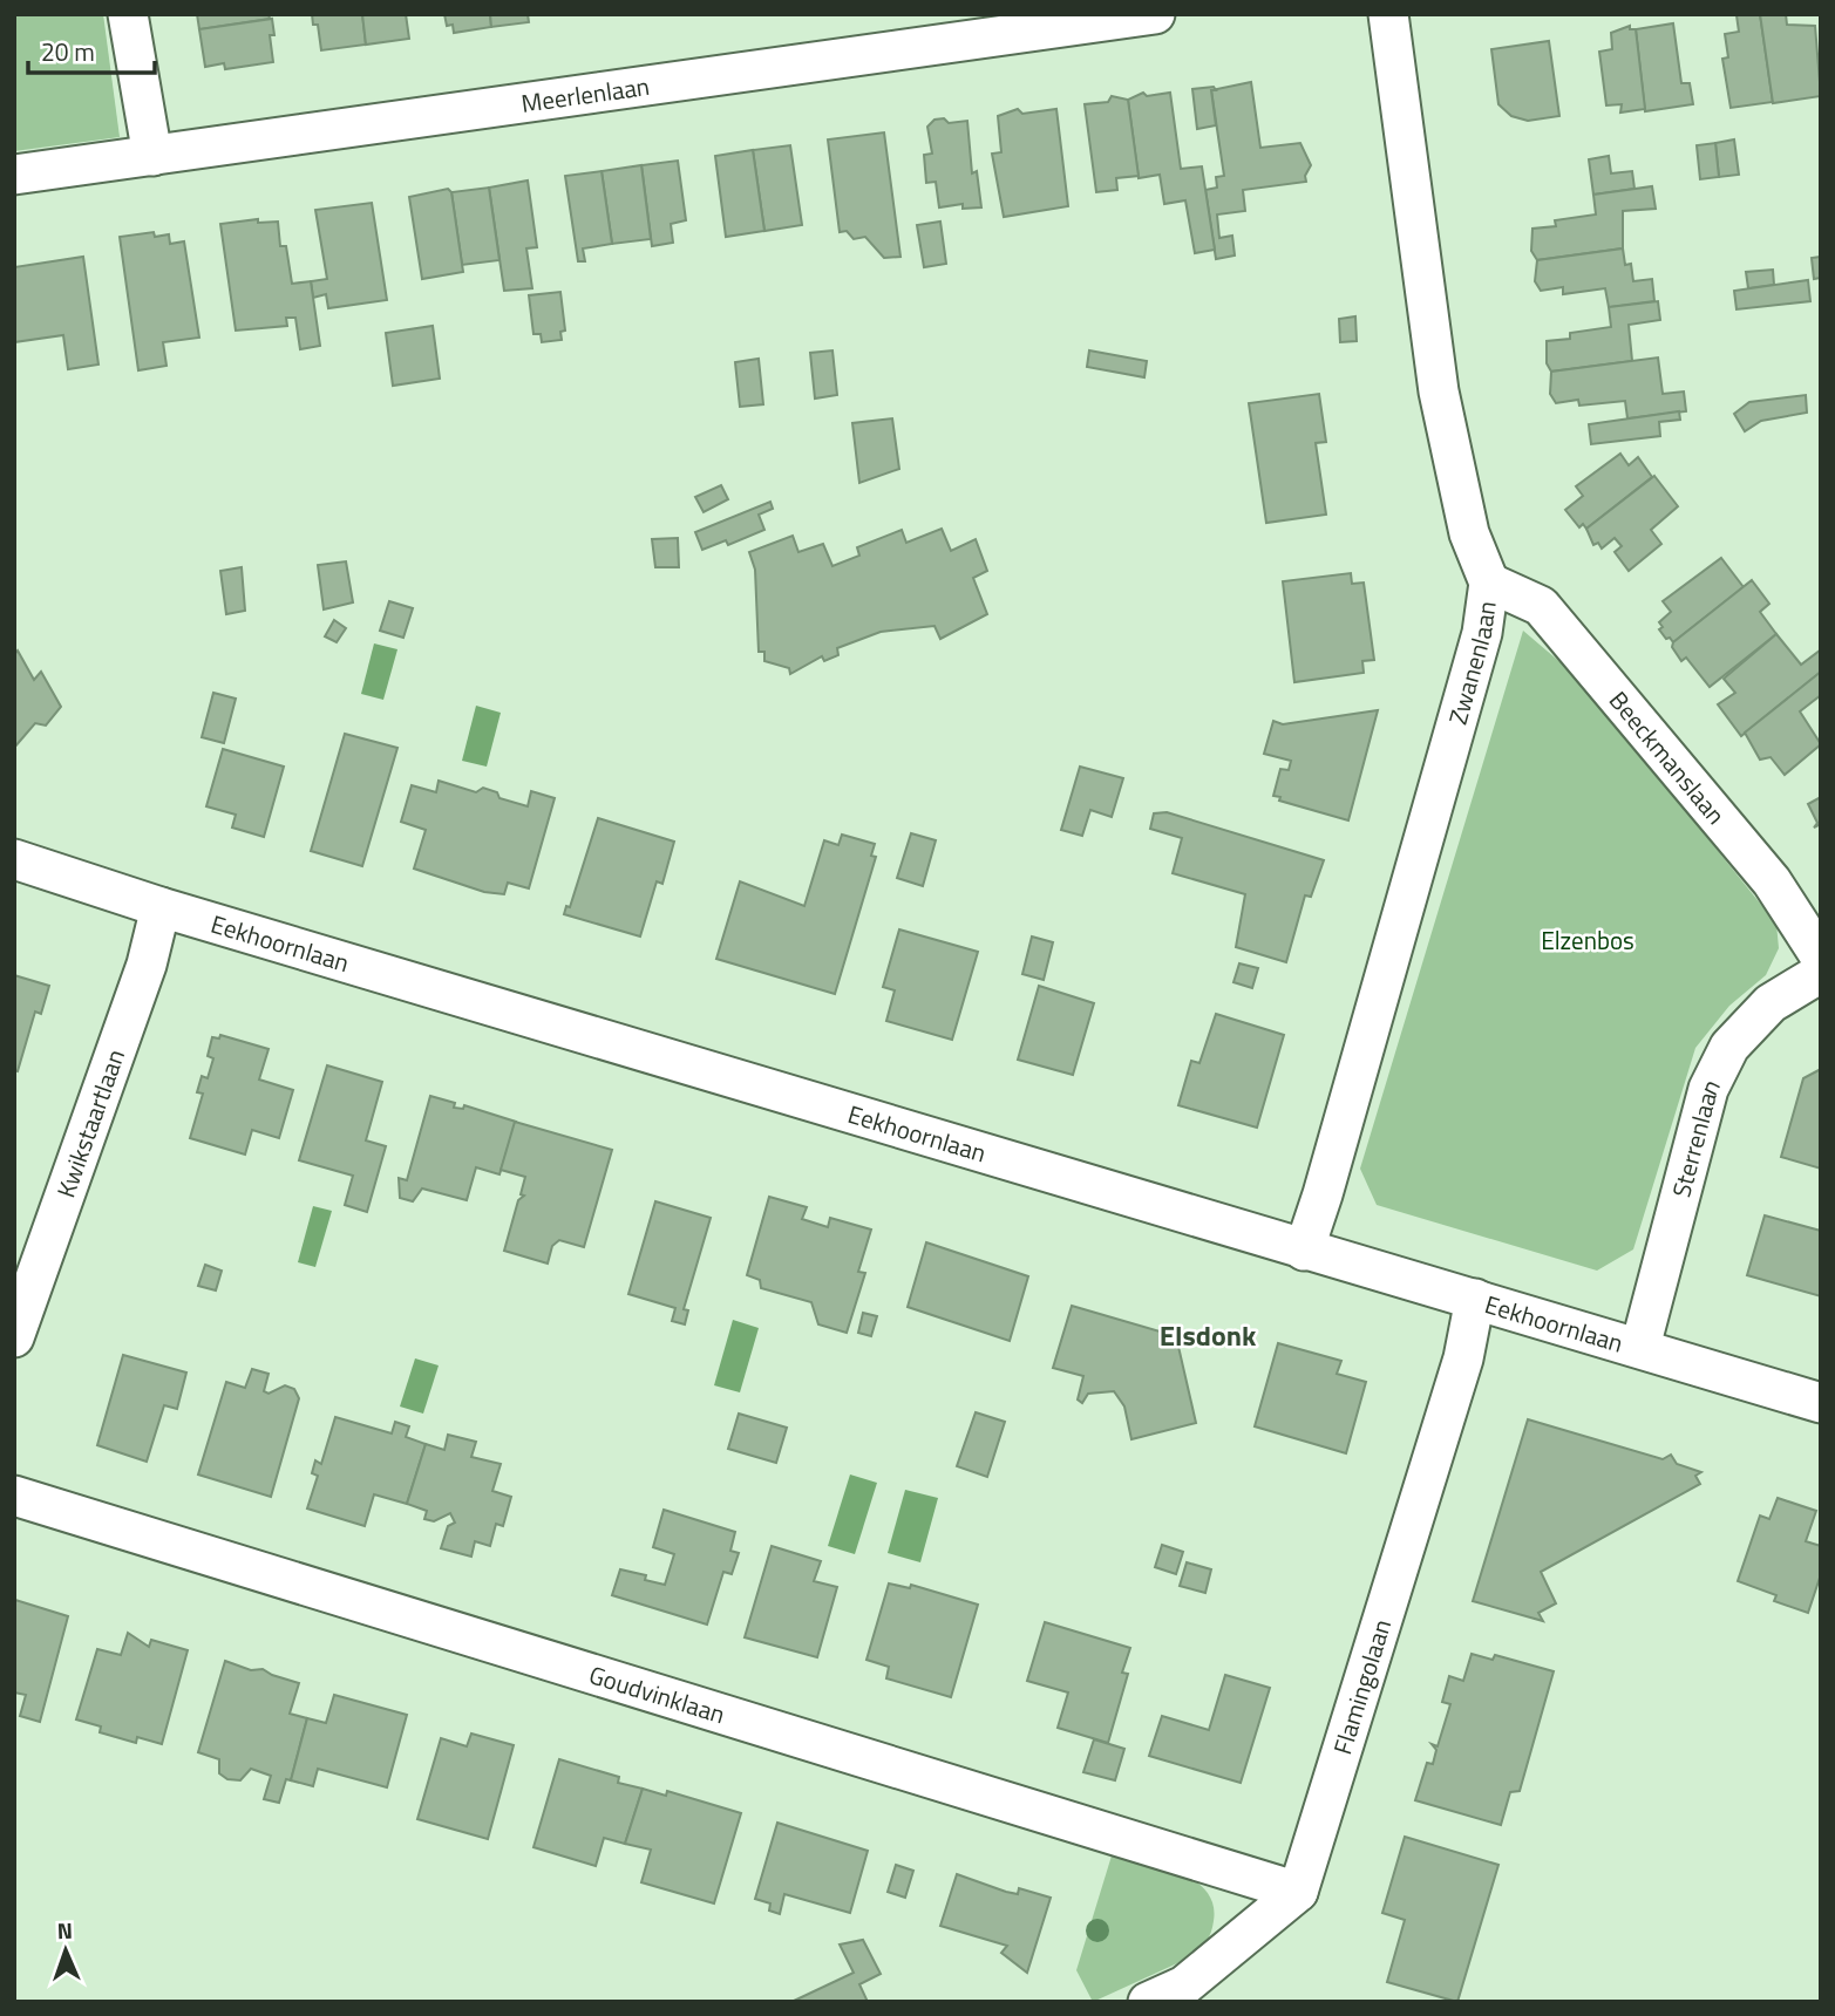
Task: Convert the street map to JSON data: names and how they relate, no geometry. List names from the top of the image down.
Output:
{
  "streets": {
    "street": [
      "Meerlenlaan",
      "Zwanenlaan",
      "Beeckmanslaan",
      "Eekhoornlaan",
      "Kwikstaartlaan",
      "Sterrenlaan",
      "Flamingolaan",
      "Goudvinklaan"
    ]
  },
  "crossings": [
    ["Zwanenlaan", "Beeckmanslaan"],
    ["Zwanenlaan", "Eekhoornlaan"],
    ["Eekhoornlaan", "Kwikstaartlaan"],
    ["Eekhoornlaan", "Sterrenlaan"],
    ["Eekhoornlaan", "Flamingolaan"],
    ["Flamingolaan", "Goudvinklaan"]
  ],
  "districts": ["Elsdonk"],
  "parks": ["Elzenbos"],
  "scale_bar": "20 m",
  "north": "top"
}
